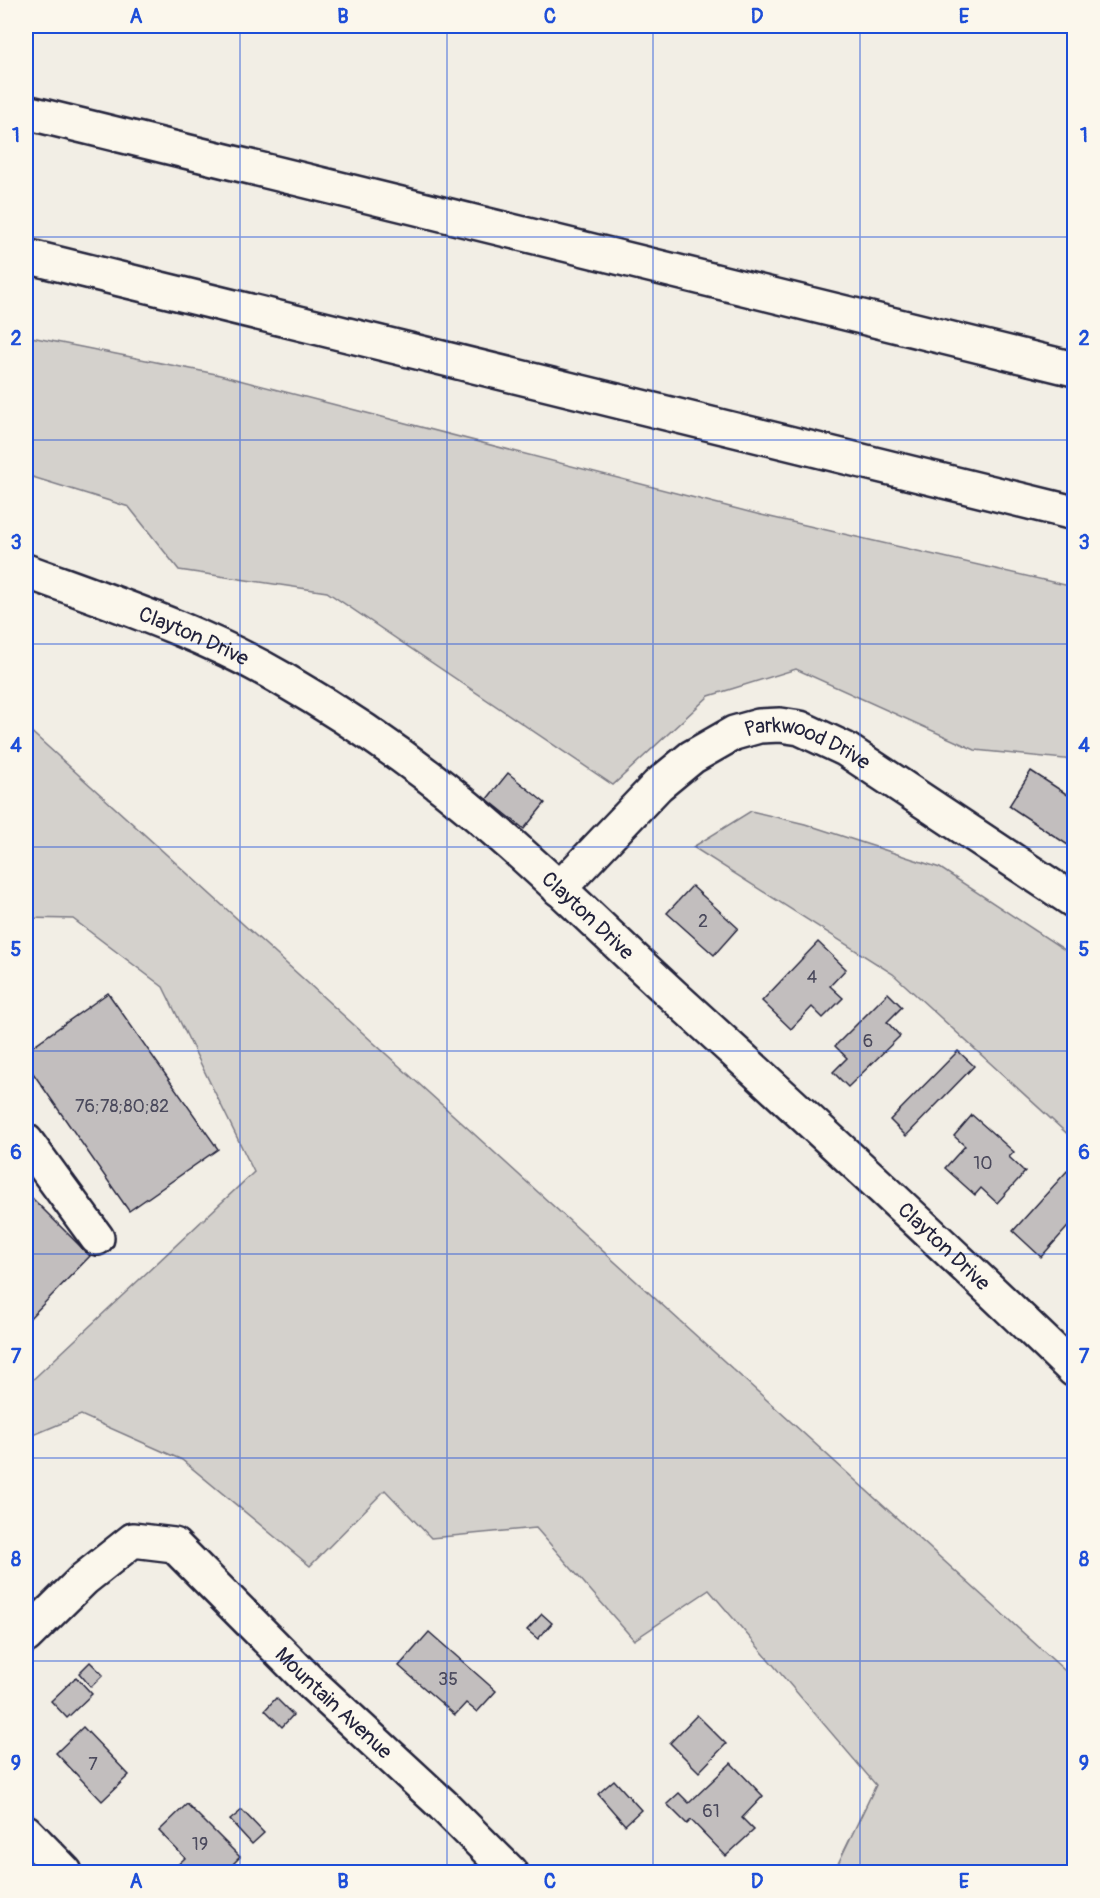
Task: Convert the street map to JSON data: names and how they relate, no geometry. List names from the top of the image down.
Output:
{
  "streets": {
    "main road": ["Clayton Drive", "Parkwood Drive", "Mountain Avenue"]
  },
  "crossings": [
    ["Clayton Drive", "Parkwood Drive"]
  ],
  "house_numbers": [
    "2",
    "4",
    "6",
    "76;78;80;82",
    "10",
    "35",
    "7",
    "61",
    "19"
  ],
  "grid": {
    "columns": [
      "A",
      "B",
      "C",
      "D",
      "E"
    ],
    "rows": [
      "1",
      "2",
      "3",
      "4",
      "5",
      "6",
      "7",
      "8",
      "9"
    ]
  }
}
